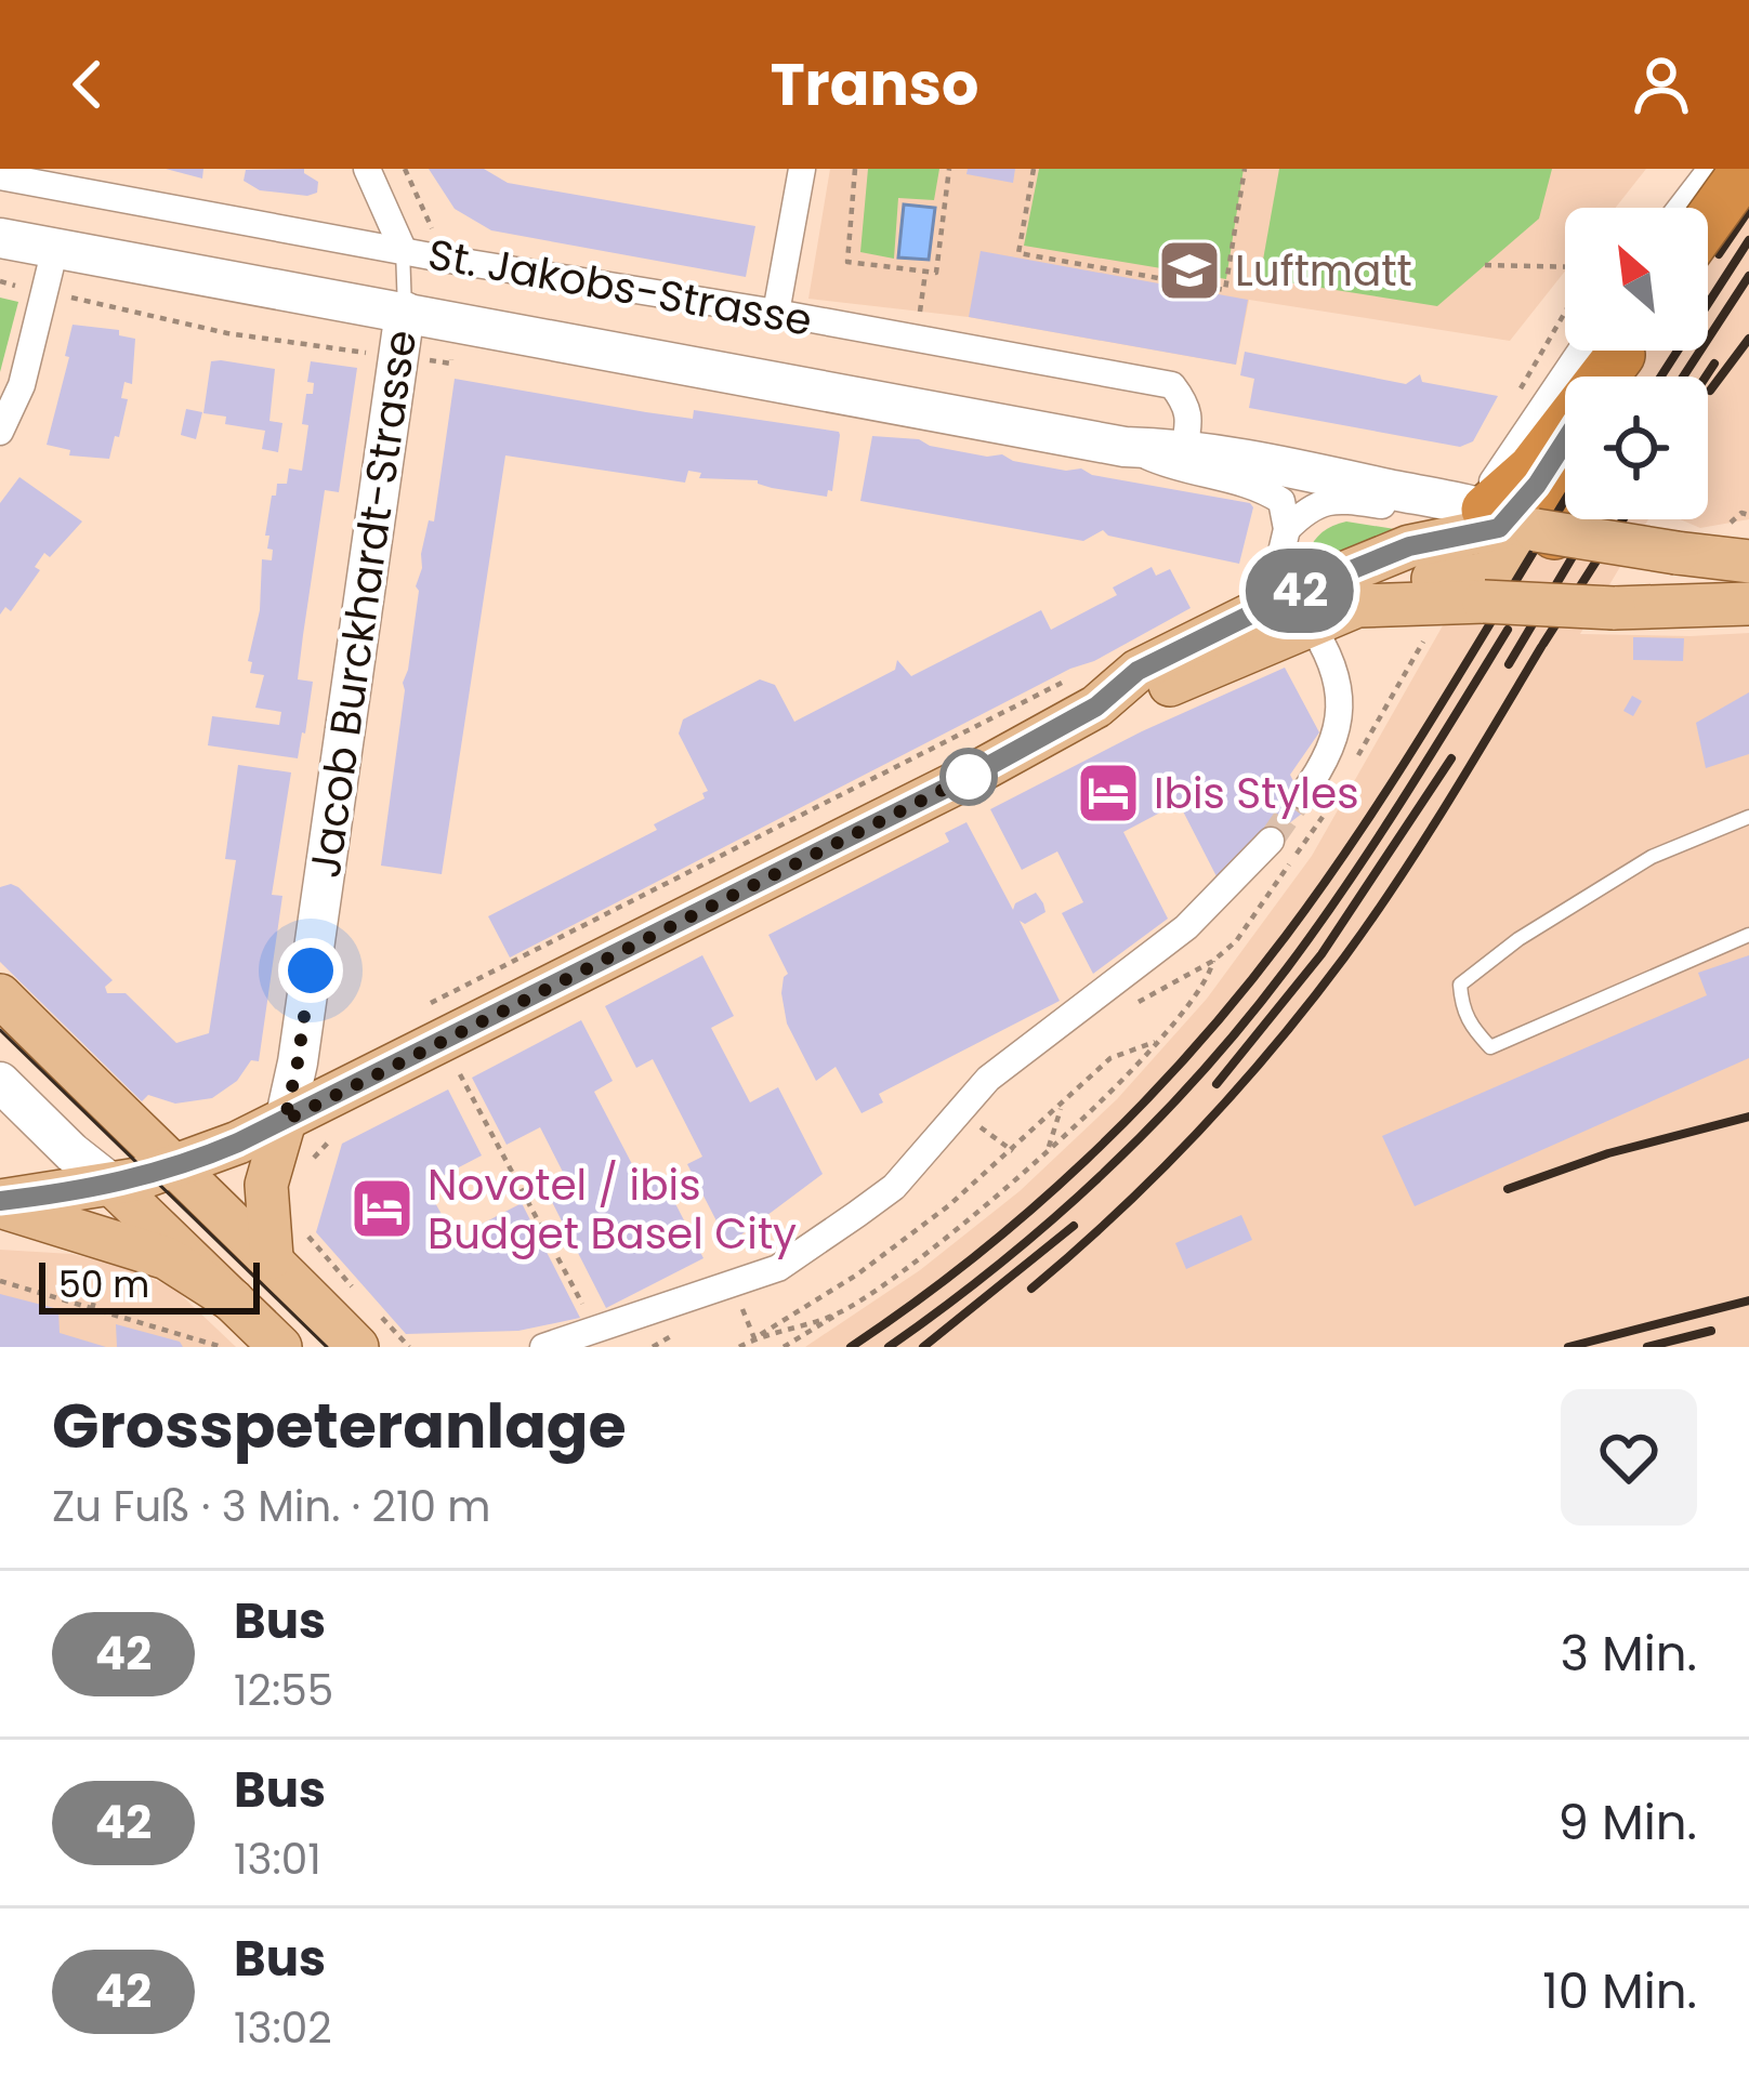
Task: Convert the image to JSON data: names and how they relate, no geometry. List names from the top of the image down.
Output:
{
  "streets": {
    "main road": ["St. Jakobs-Strasse", "Jacob Burckhardt-Strasse"]
  },
  "crossings": [
    ["St. Jakobs-Strasse", "Jacob Burckhardt-Strasse"]
  ],
  "places": {
    "school or university": ["Luftmatt"],
    "hotel": ["Ibis Styles", "Novotel / ibis Budget Basel City"]
  },
  "lines": ["bus line 42"],
  "scale_bar": "50 m",
  "north": "top left",
  "page": {
    "header": "Transo",
    "on_map": "42",
    "scale": "50 m",
    "heading": ["Grosspeteranlage", "Zu Fuß · 3 Min. · 210 m"],
    "list": [
      {
        "mark": "42",
        "name": "Bus",
        "note": "12:55",
        "value": "3 Min."
      },
      {
        "mark": "42",
        "name": "Bus",
        "note": "13:01",
        "value": "9 Min."
      },
      {
        "mark": "42",
        "name": "Bus",
        "note": "13:02",
        "value": "10 Min."
      }
    ]
  }
}
